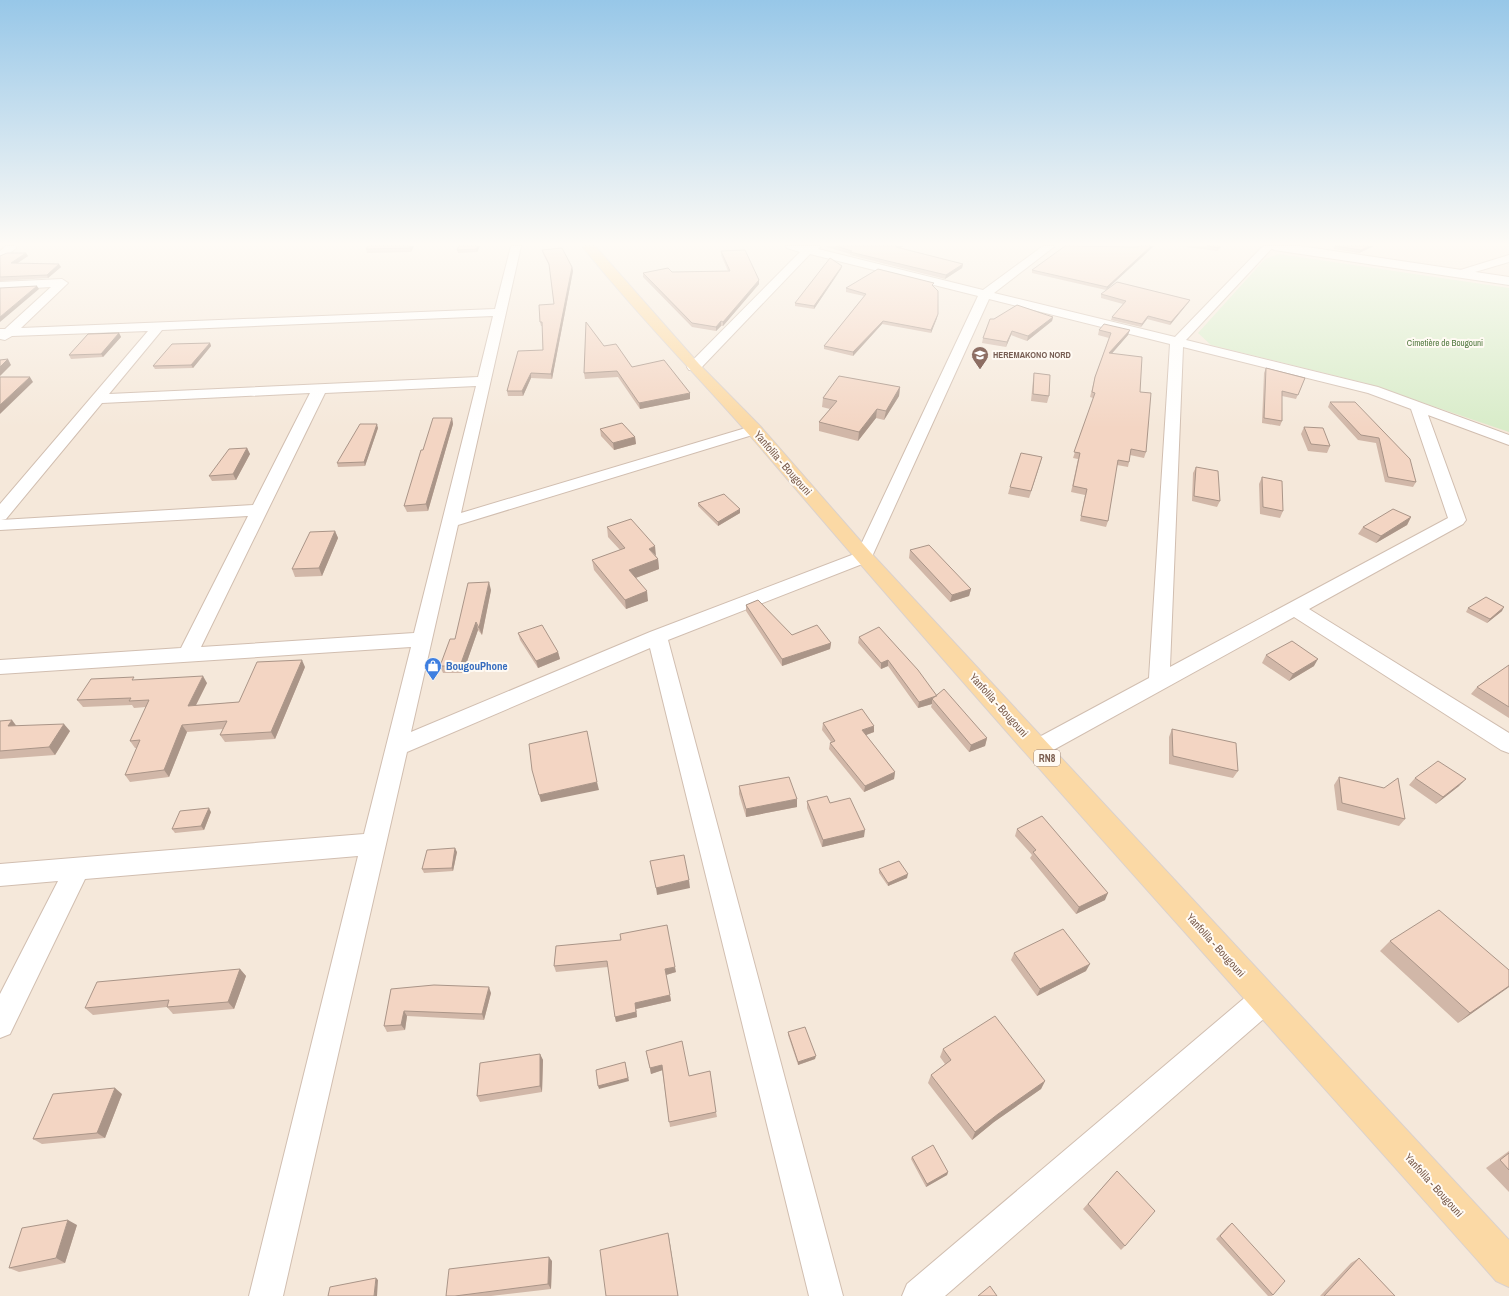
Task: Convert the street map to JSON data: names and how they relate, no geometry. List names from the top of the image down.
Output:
{
  "streets": {
    "main road": ["Yanfolila - Bougouni", "RN8"]
  },
  "parks": ["Cimetière de Bougouni"],
  "places": {
    "school or university": ["HEREMAKONO NORD"],
    "shop": ["BougouPhone"]
  }
}
